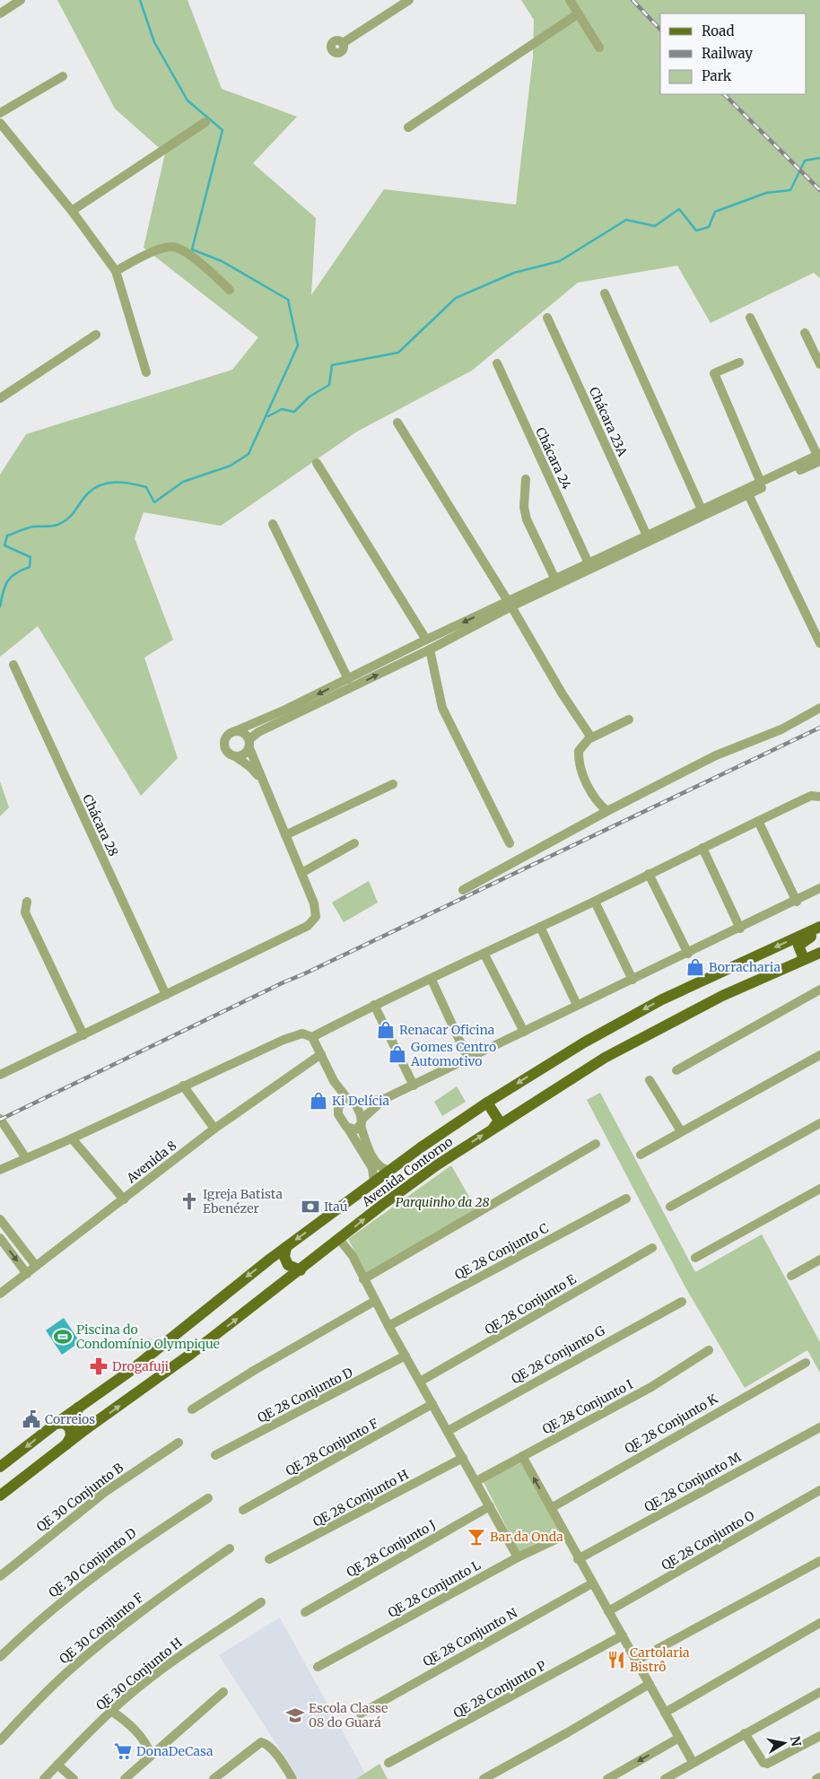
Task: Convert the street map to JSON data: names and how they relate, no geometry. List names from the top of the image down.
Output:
{
  "streets": {
    "main road": ["Avenida Contorno"],
    "street": [
      "Chácara 23A",
      "Chácara 24",
      "Chácara 28",
      "Avenida 8",
      "QE 28 Conjunto C",
      "QE 28 Conjunto E",
      "QE 28 Conjunto G",
      "QE 28 Conjunto D",
      "QE 28 Conjunto I",
      "QE 28 Conjunto K",
      "QE 28 Conjunto F",
      "QE 28 Conjunto M",
      "QE 30 Conjunto B",
      "QE 28 Conjunto H",
      "QE 28 Conjunto O",
      "QE 28 Conjunto J",
      "QE 30 Conjunto D",
      "QE 28 Conjunto L",
      "QE 30 Conjunto F",
      "QE 28 Conjunto N",
      "QE 30 Conjunto H",
      "QE 28 Conjunto P"
    ]
  },
  "parks": ["Parquinho da 28"],
  "places": {
    "shop": [
      "Borracharia",
      "Renacar Oficina",
      "Gomes Centro Automotivo",
      "Ki Delícia"
    ],
    "church": ["Igreja Batista Ebenézer"],
    "bank": ["Itaú"],
    "sports": ["Piscina do Condomínio Olympique"],
    "pharmacy": ["Drogafuji"],
    "public building": ["Correios"],
    "bar": ["Bar da Onda"],
    "restaurant": ["Cartolaria Bistrô"],
    "school or university": ["Escola Classe 08 do Guará"],
    "supermarket": ["DonaDeCasa"]
  },
  "legend": ["Road", "Railway", "Park"],
  "north": "right"
}
